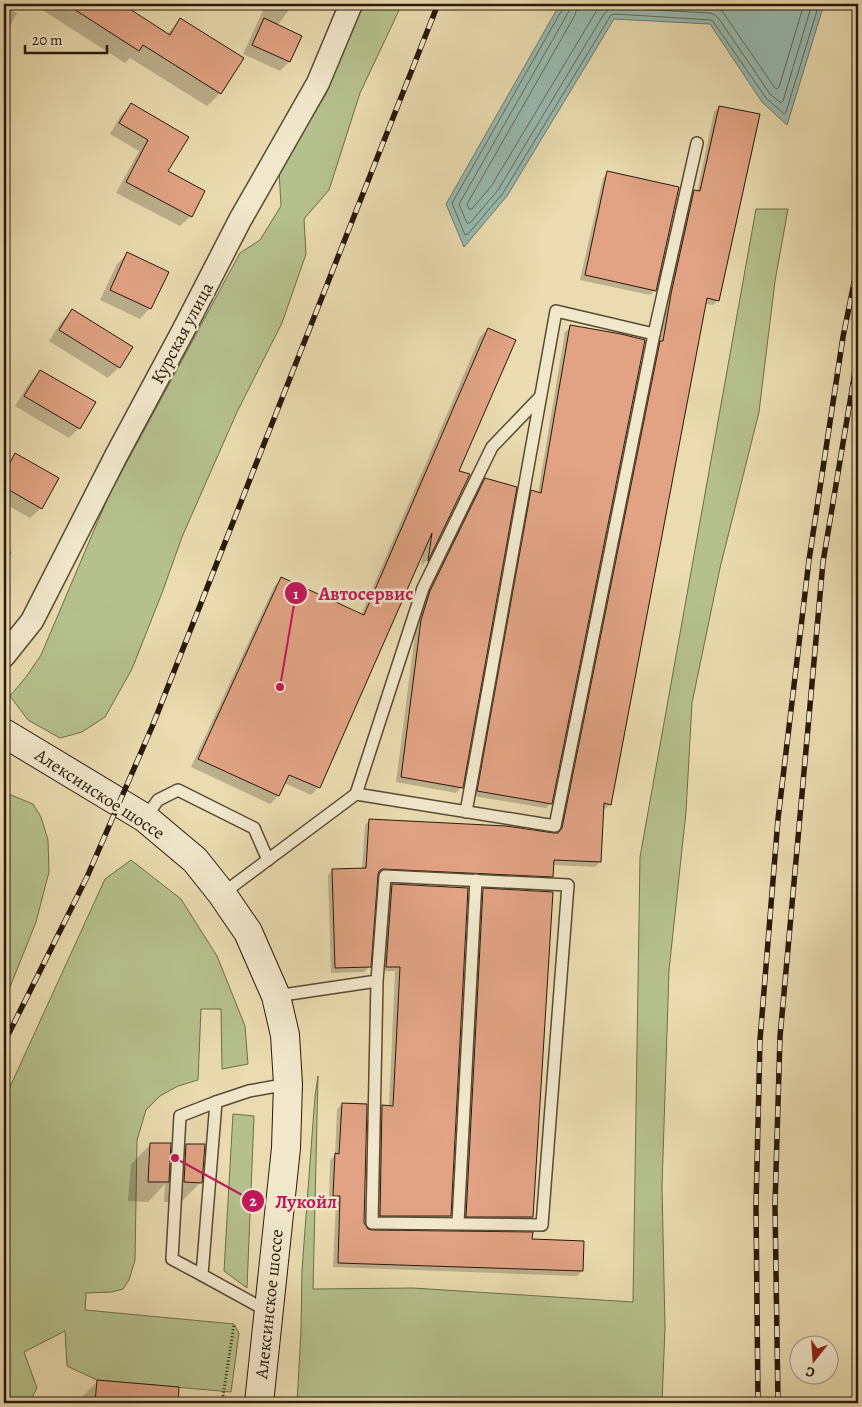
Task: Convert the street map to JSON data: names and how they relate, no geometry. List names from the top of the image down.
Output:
{
  "streets": {
    "main road": ["Алексинское шоссе"],
    "street": ["Курская улица"]
  },
  "places": ["Автосервис", "Лукойл"],
  "scale_bar": "20 m",
  "north": "bottom"
}
